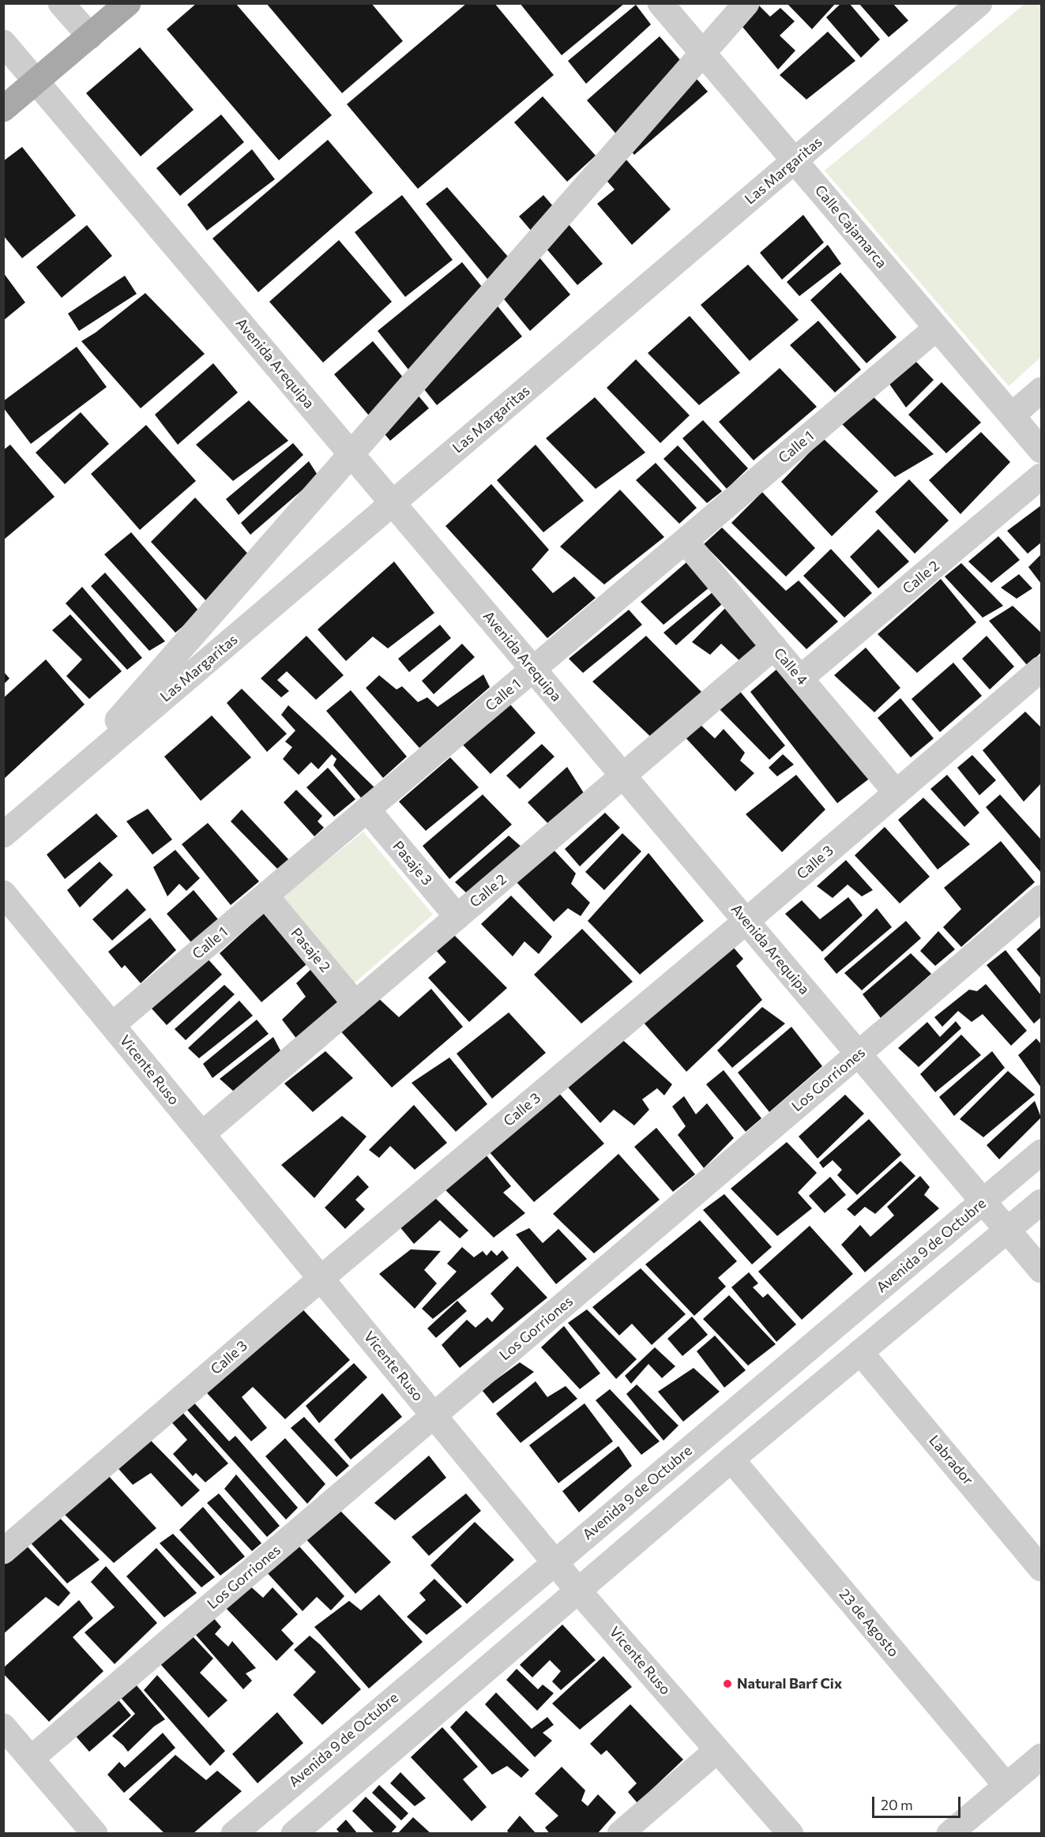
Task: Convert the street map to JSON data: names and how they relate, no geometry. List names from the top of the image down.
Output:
{
  "streets": {
    "street": [
      "Las Margaritas",
      "Calle Cajamarca",
      "Avenida Arequipa",
      "Calle 1",
      "Calle 2",
      "Calle 4",
      "Calle 3",
      "Pasaje 3",
      "Pasaje 2",
      "Vicente Ruso",
      "Los Gorriones",
      "Avenida 9 de Octubre",
      "Labrador",
      "23 de Agosto"
    ]
  },
  "crossings": [
    ["Las Margaritas", "Calle Cajamarca"],
    ["Las Margaritas", "Avenida Arequipa"],
    ["Calle Cajamarca", "Calle 1"],
    ["Avenida Arequipa", "Calle 1"],
    ["Avenida Arequipa", "Calle 2"],
    ["Avenida Arequipa", "Calle 3"],
    ["Avenida Arequipa", "Los Gorriones"],
    ["Avenida Arequipa", "Avenida 9 de Octubre"],
    ["Calle 1", "Calle 4"],
    ["Calle 1", "Pasaje 3"],
    ["Calle 1", "Pasaje 2"],
    ["Calle 1", "Vicente Ruso"],
    ["Calle 2", "Calle 4"],
    ["Calle 2", "Pasaje 3"],
    ["Calle 2", "Pasaje 2"],
    ["Calle 2", "Vicente Ruso"],
    ["Calle 4", "Calle 3"],
    ["Calle 3", "Vicente Ruso"],
    ["Vicente Ruso", "Los Gorriones"],
    ["Vicente Ruso", "Avenida 9 de Octubre"]
  ],
  "places": ["Natural Barf Cix"],
  "scale_bar": "20 m"
}
